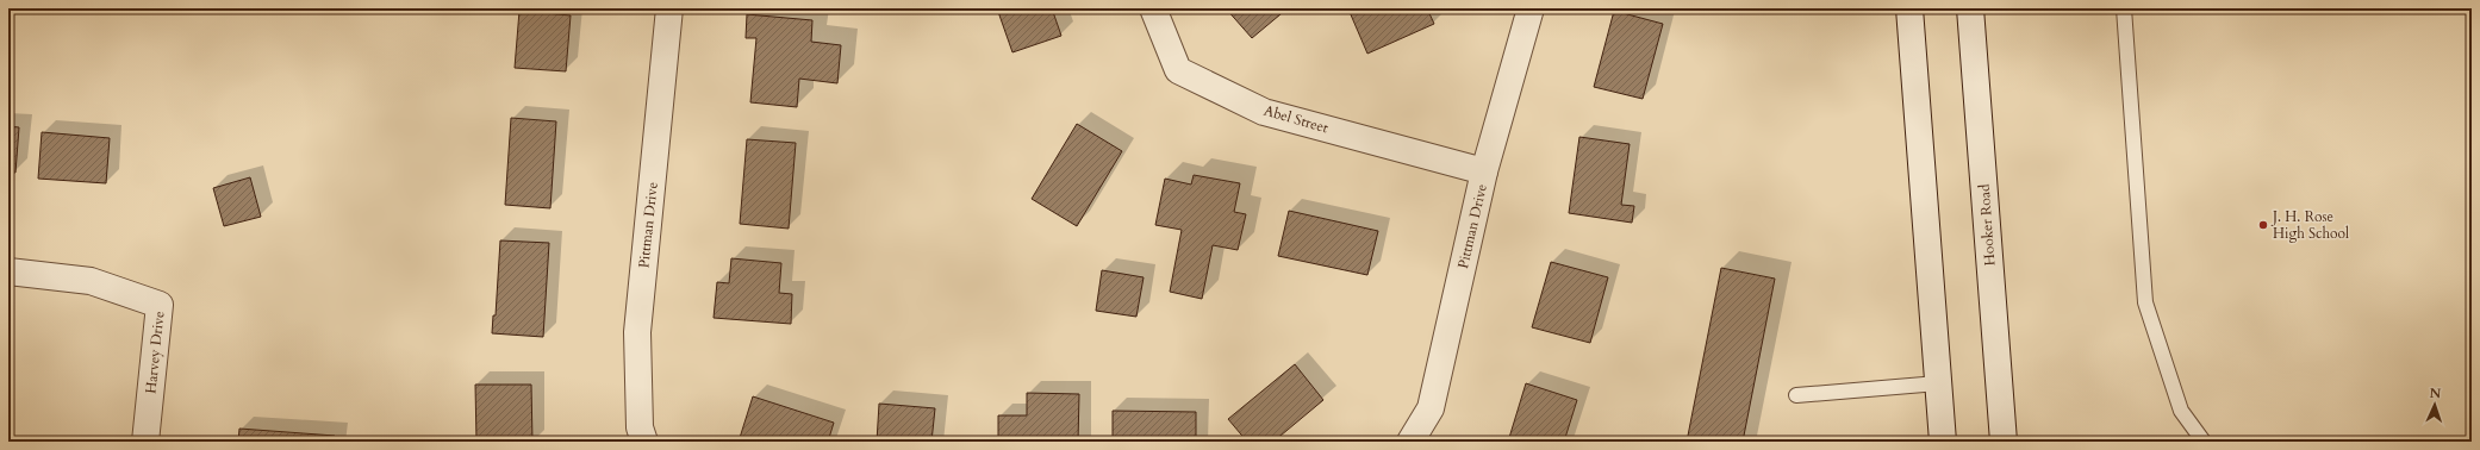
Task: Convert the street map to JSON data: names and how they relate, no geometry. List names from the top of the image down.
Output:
{
  "streets": {
    "street": [
      "Abel Street",
      "Pittman Drive",
      "Hooker Road",
      "Harvey Drive"
    ]
  },
  "crossings": [
    ["Abel Street", "Pittman Drive"]
  ],
  "places": ["J. H. Rose High School"],
  "north": "top"
}
